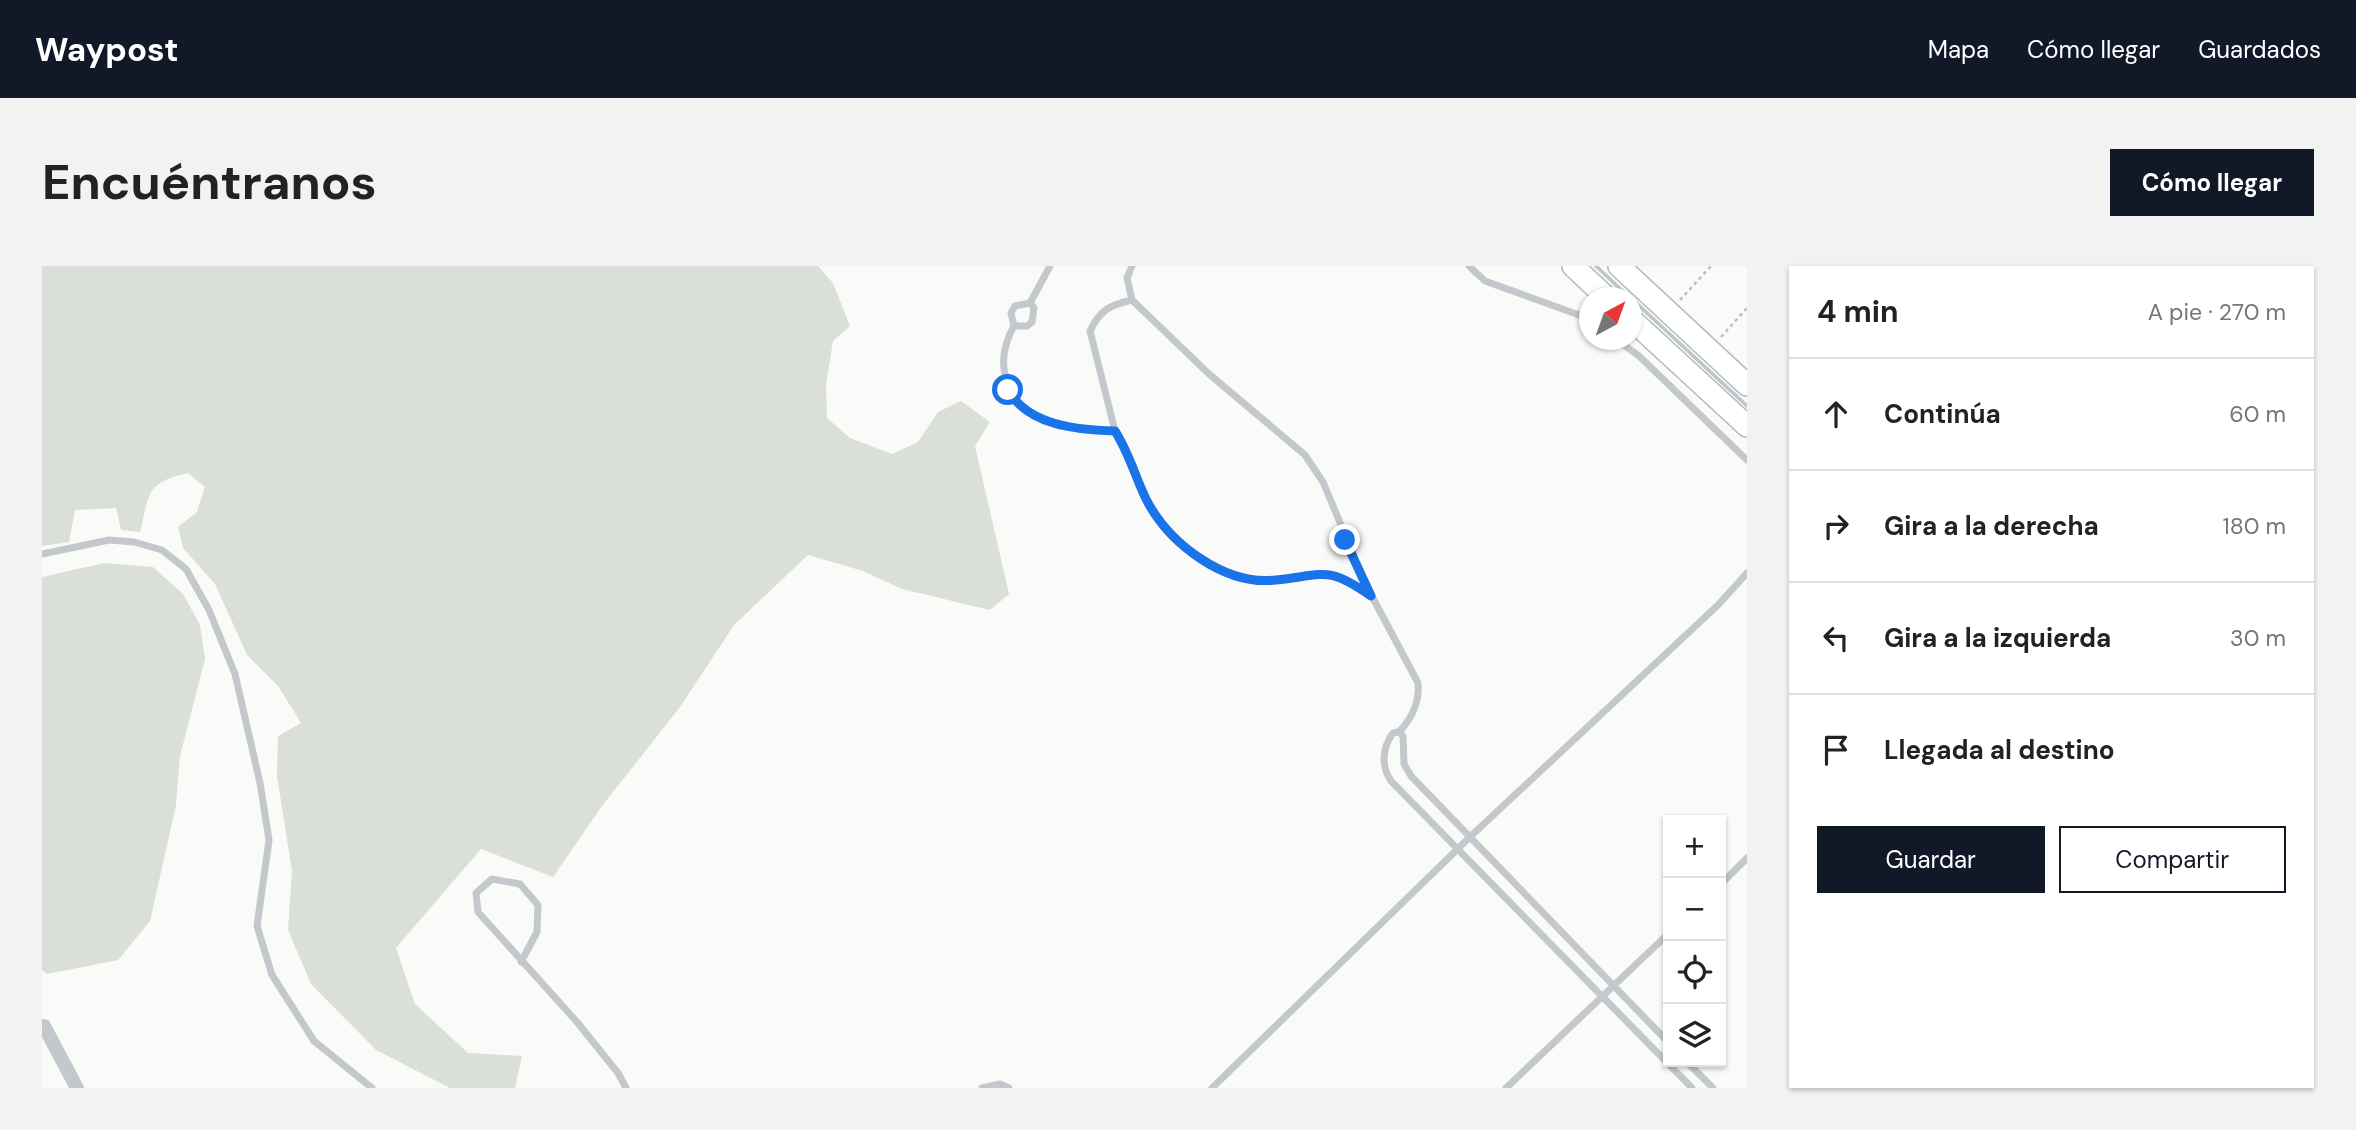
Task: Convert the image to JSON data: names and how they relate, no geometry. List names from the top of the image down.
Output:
{
  "north": "top right",
  "page": {
    "header": "Waypost",
    "nav": ["Mapa", "Cómo llegar", "Guardados"],
    "buttons": [
      "Cómo llegar",
      ["Guardar", "Compartir"]
    ],
    "title": "Encuéntranos",
    "heading": ["4 min", "A pie · 270 m"],
    "list": [
      ["Continúa", "60 m"],
      ["Gira a la derecha", "180 m"],
      ["Gira a la izquierda", "30 m"],
      "Llegada al destino"
    ],
    "map_buttons": ["+", "−"]
  }
}
